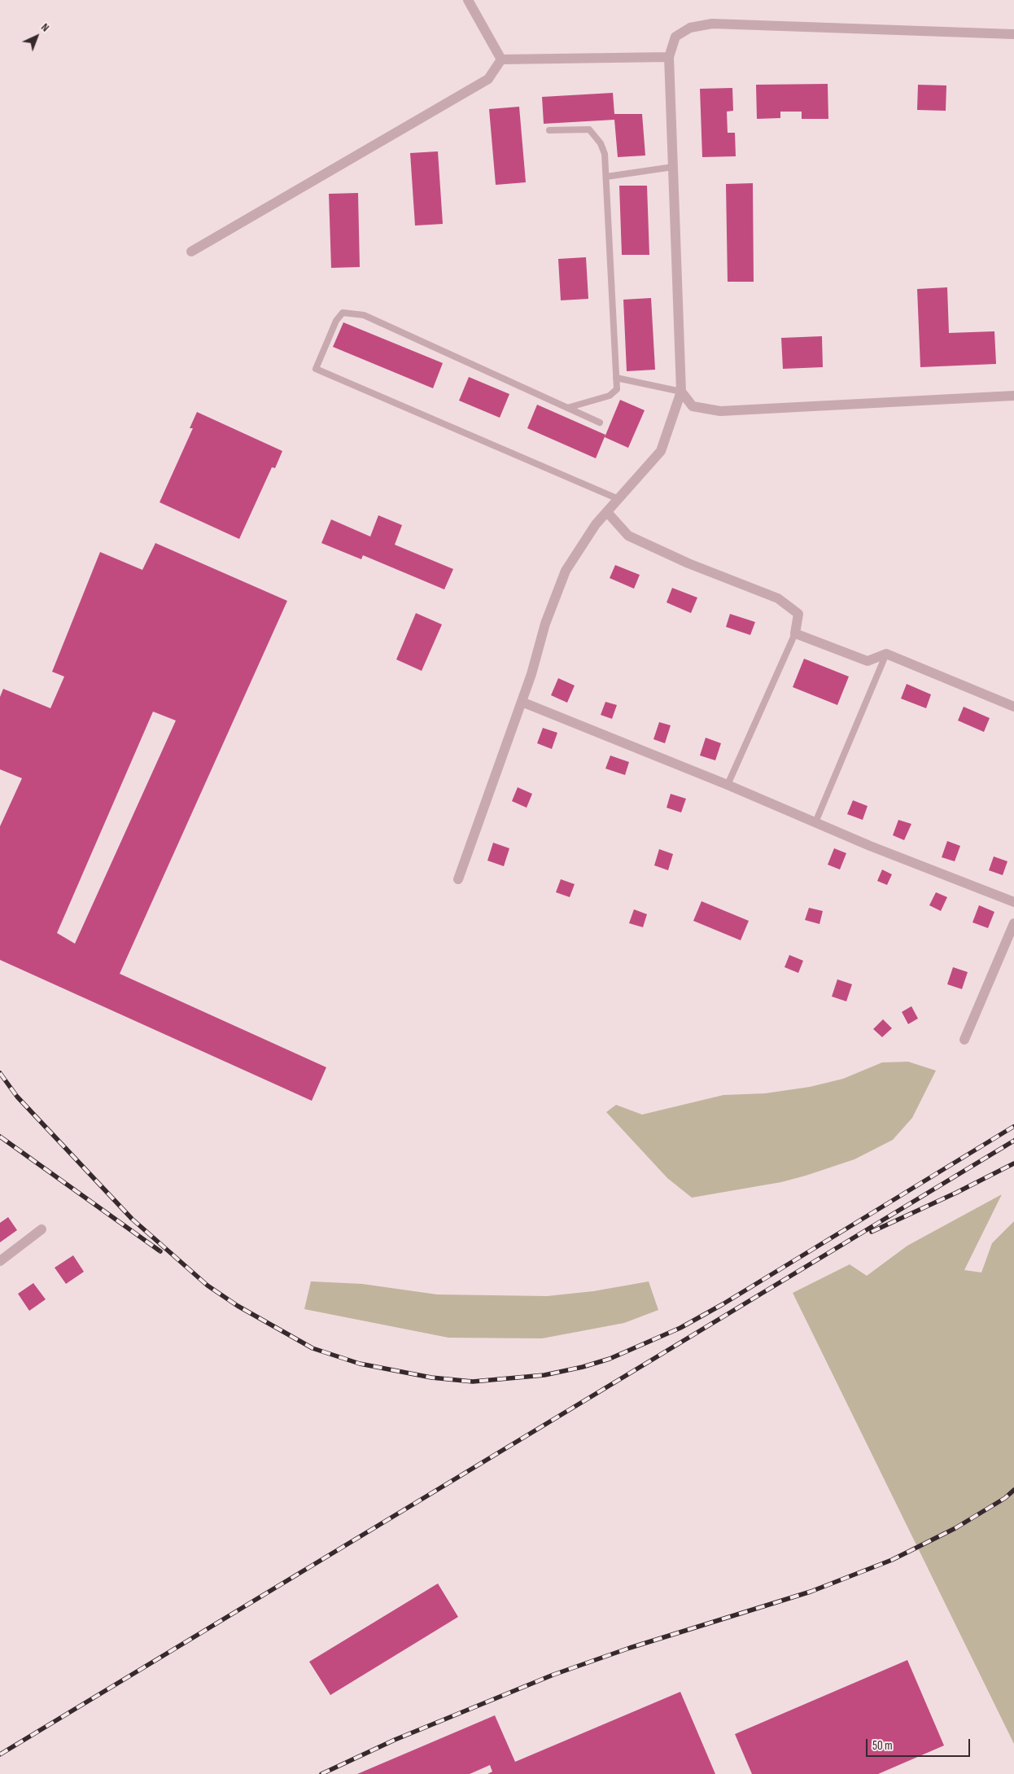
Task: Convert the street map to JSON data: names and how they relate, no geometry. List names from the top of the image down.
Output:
{
  "scale_bar": "50 m",
  "north": "top right"
}
